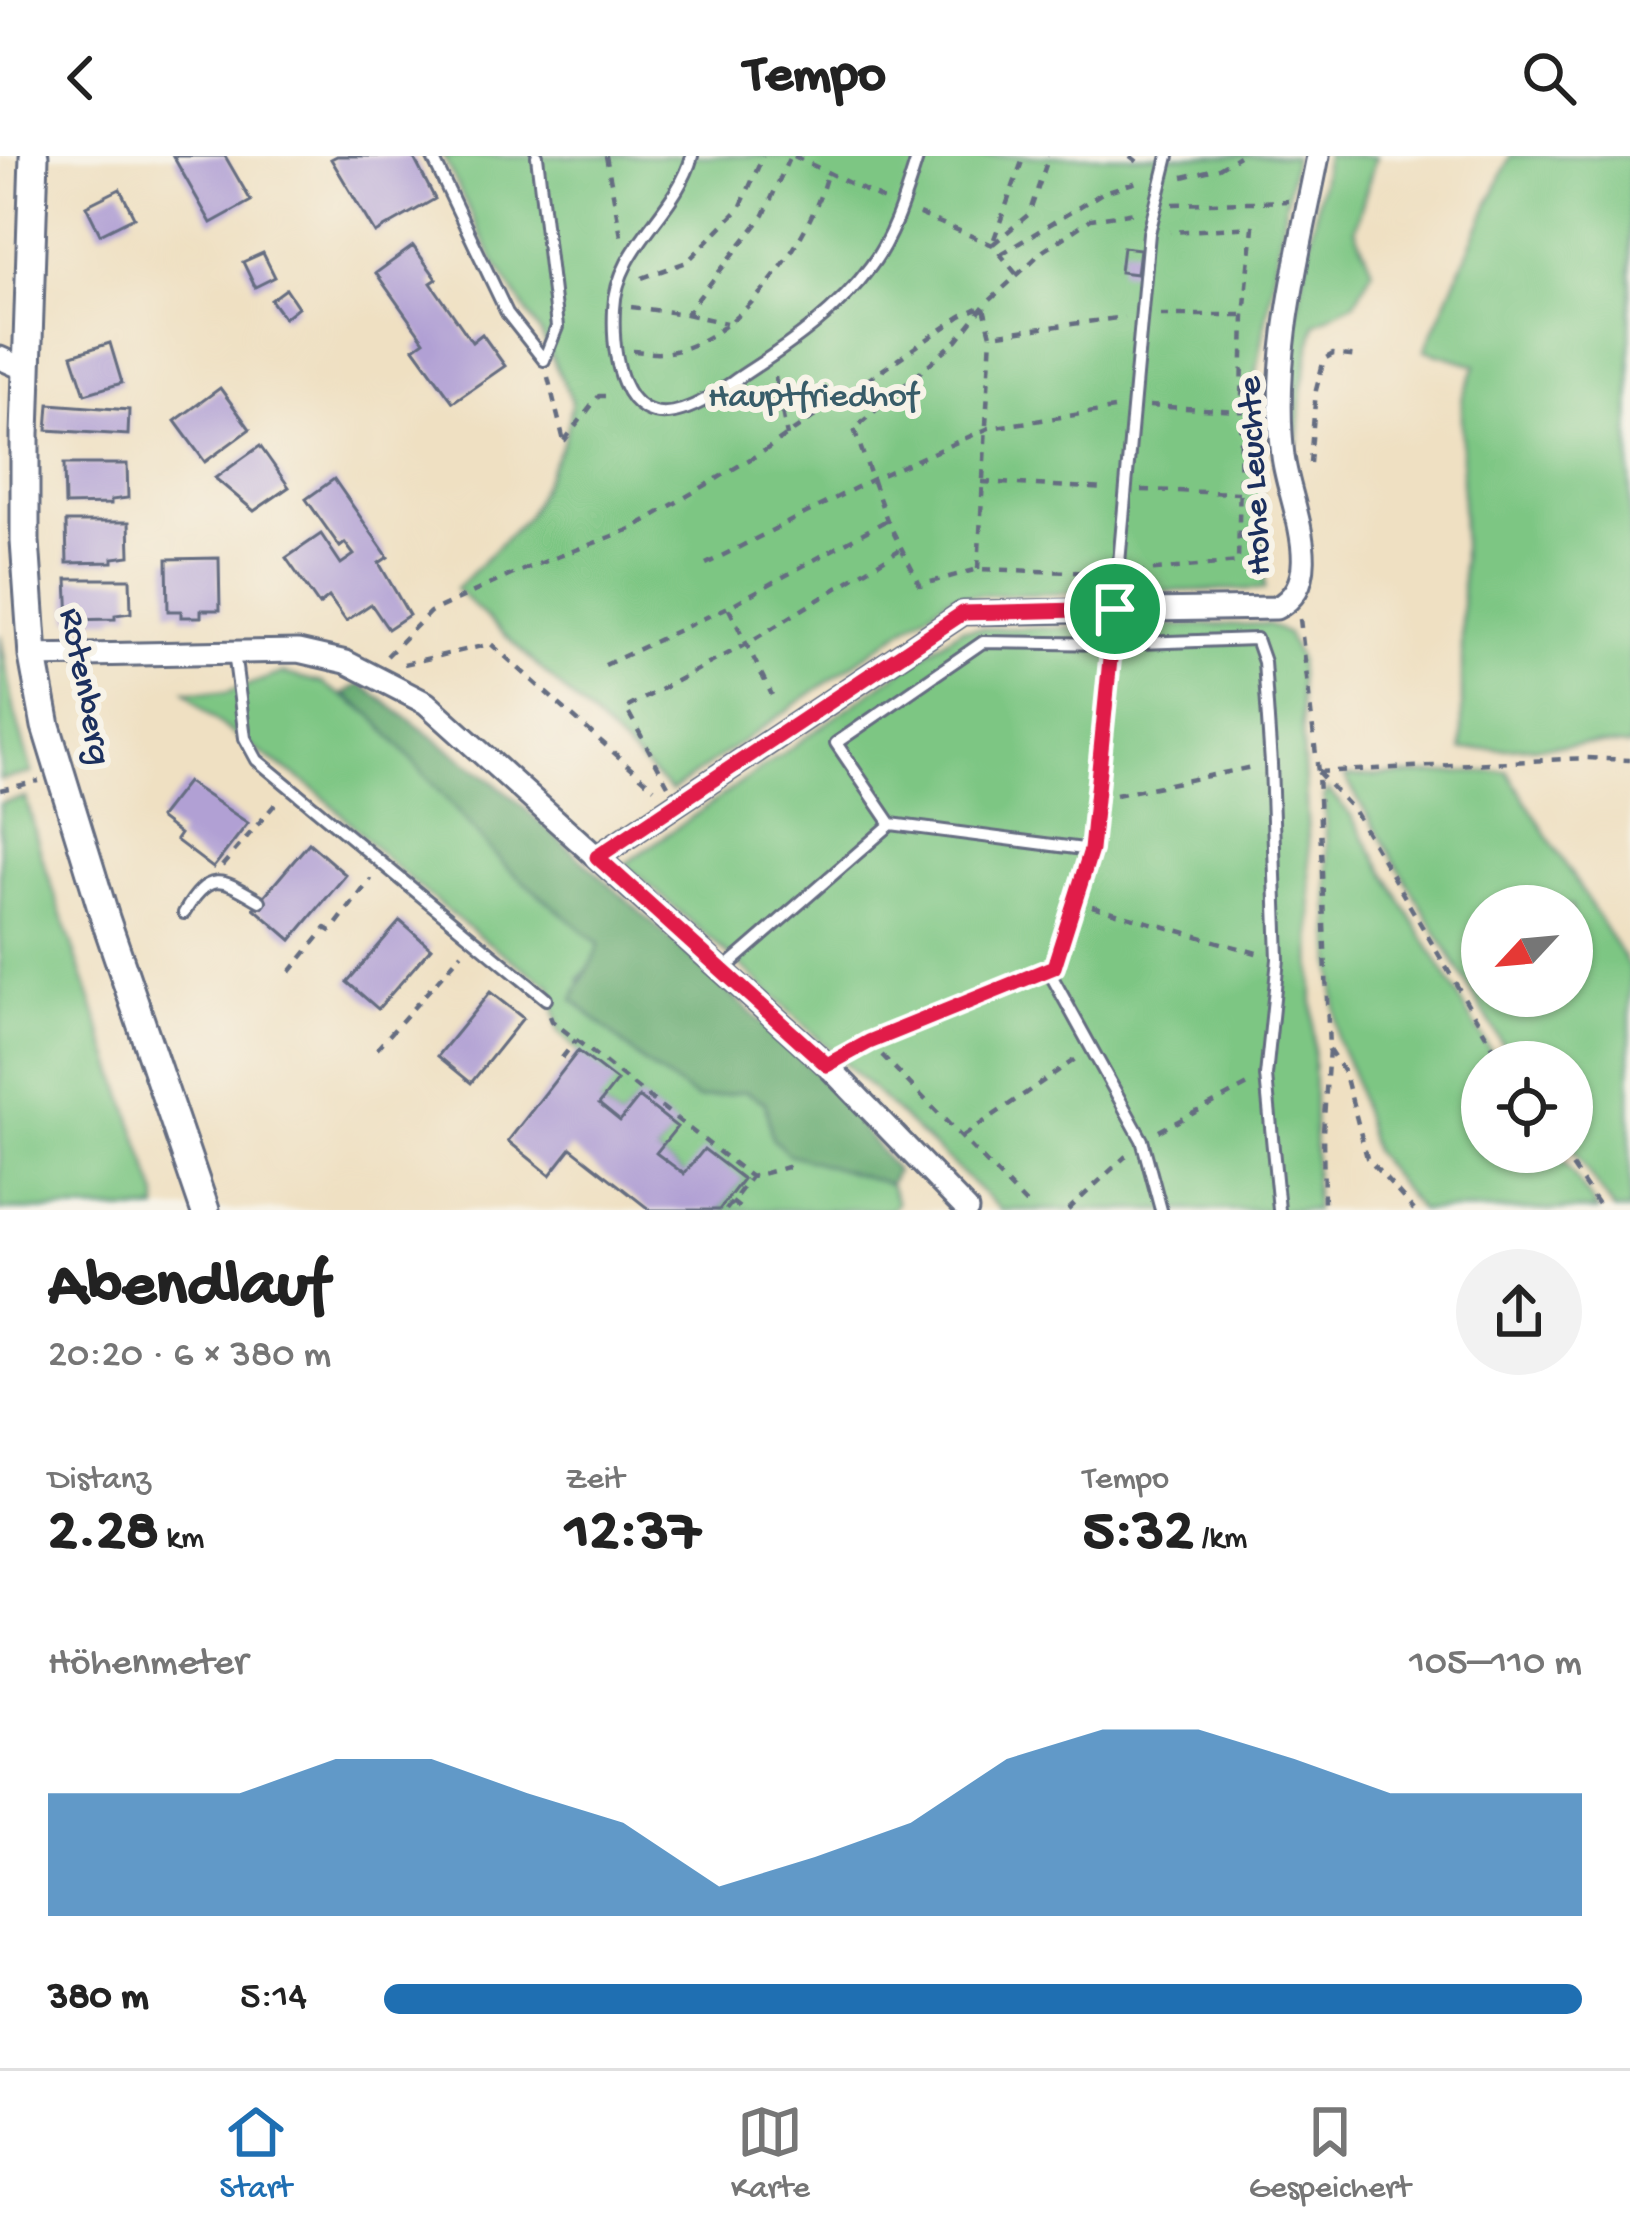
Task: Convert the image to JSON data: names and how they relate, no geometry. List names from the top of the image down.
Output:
{
  "streets": {
    "street": ["Hohe Leuchte", "Rotenberg"]
  },
  "parks": ["Hauptfriedhof"],
  "north": "bottom left",
  "page": {
    "header": "Tempo",
    "heading": ["Abendlauf", "20:20 · 6 × 380 m"],
    "stats": [
      ["Distanz", "2.28 km"],
      ["Zeit", "12:37"],
      ["Tempo", "5:32 /km"]
    ],
    "chart": ["Höhenmeter", "105–110 m"],
    "list": [
      {
        "name": "380 m",
        "note": "5:14"
      }
    ],
    "tabs": ["Start", "Karte", "Gespeichert"]
  }
}
